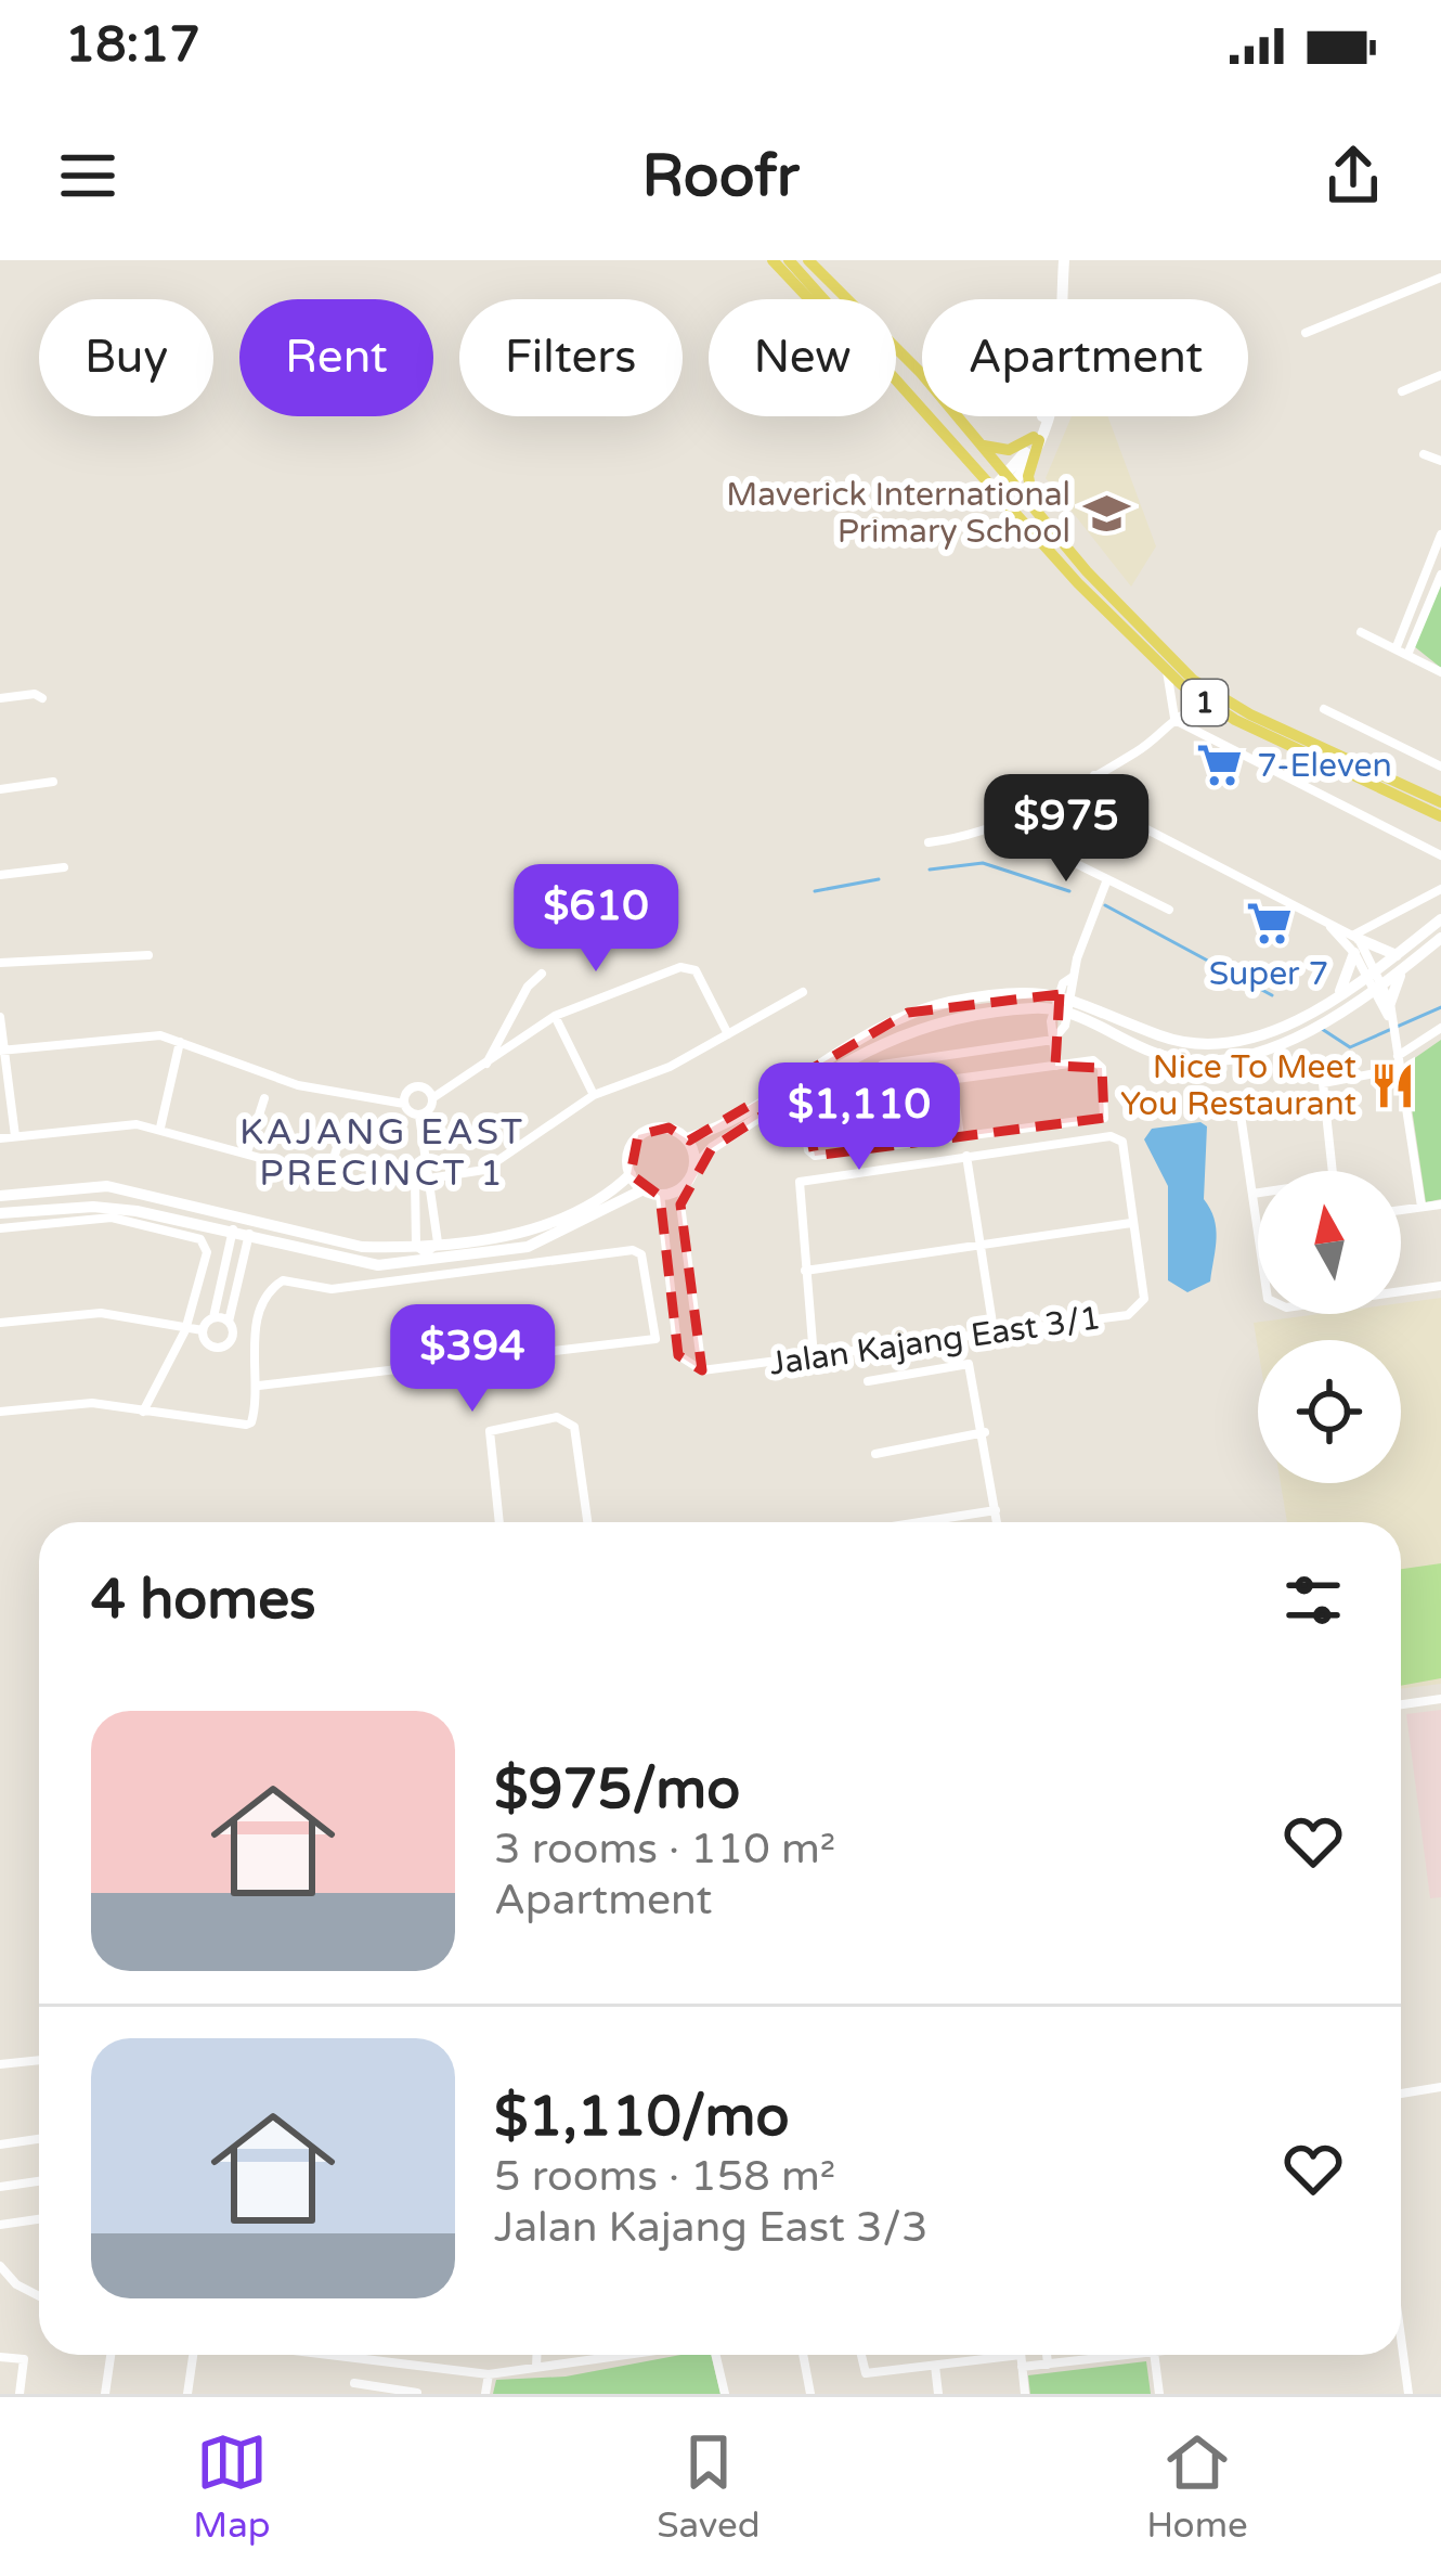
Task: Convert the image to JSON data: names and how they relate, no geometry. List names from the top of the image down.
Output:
{
  "streets": {
    "main road": ["1"],
    "street": ["Jalan Kajang East 3/1"]
  },
  "districts": ["KAJANG EAST PRECINCT 1"],
  "places": {
    "school or university": ["Maverick International Primary School"],
    "supermarket": ["7-Eleven", "Super 7"],
    "restaurant": ["Nice To Meet You Restaurant"]
  },
  "north": "top",
  "page": {
    "status": "18:17",
    "header": "Roofr",
    "chip": [
      "Buy",
      "Rent",
      "Filters",
      "New",
      "Apartment"
    ],
    "price": [
      "$975",
      "$610",
      "$1,110",
      "$394"
    ],
    "heading": "4 homes",
    "list": [
      {
        "name": "$975/mo",
        "note": "3 rooms · 110 m² · Apartment"
      },
      {
        "name": "$1,110/mo",
        "note": "5 rooms · 158 m² · Jalan Kajang East 3/3"
      }
    ],
    "tabs": ["Map", "Saved", "Home"]
  }
}
